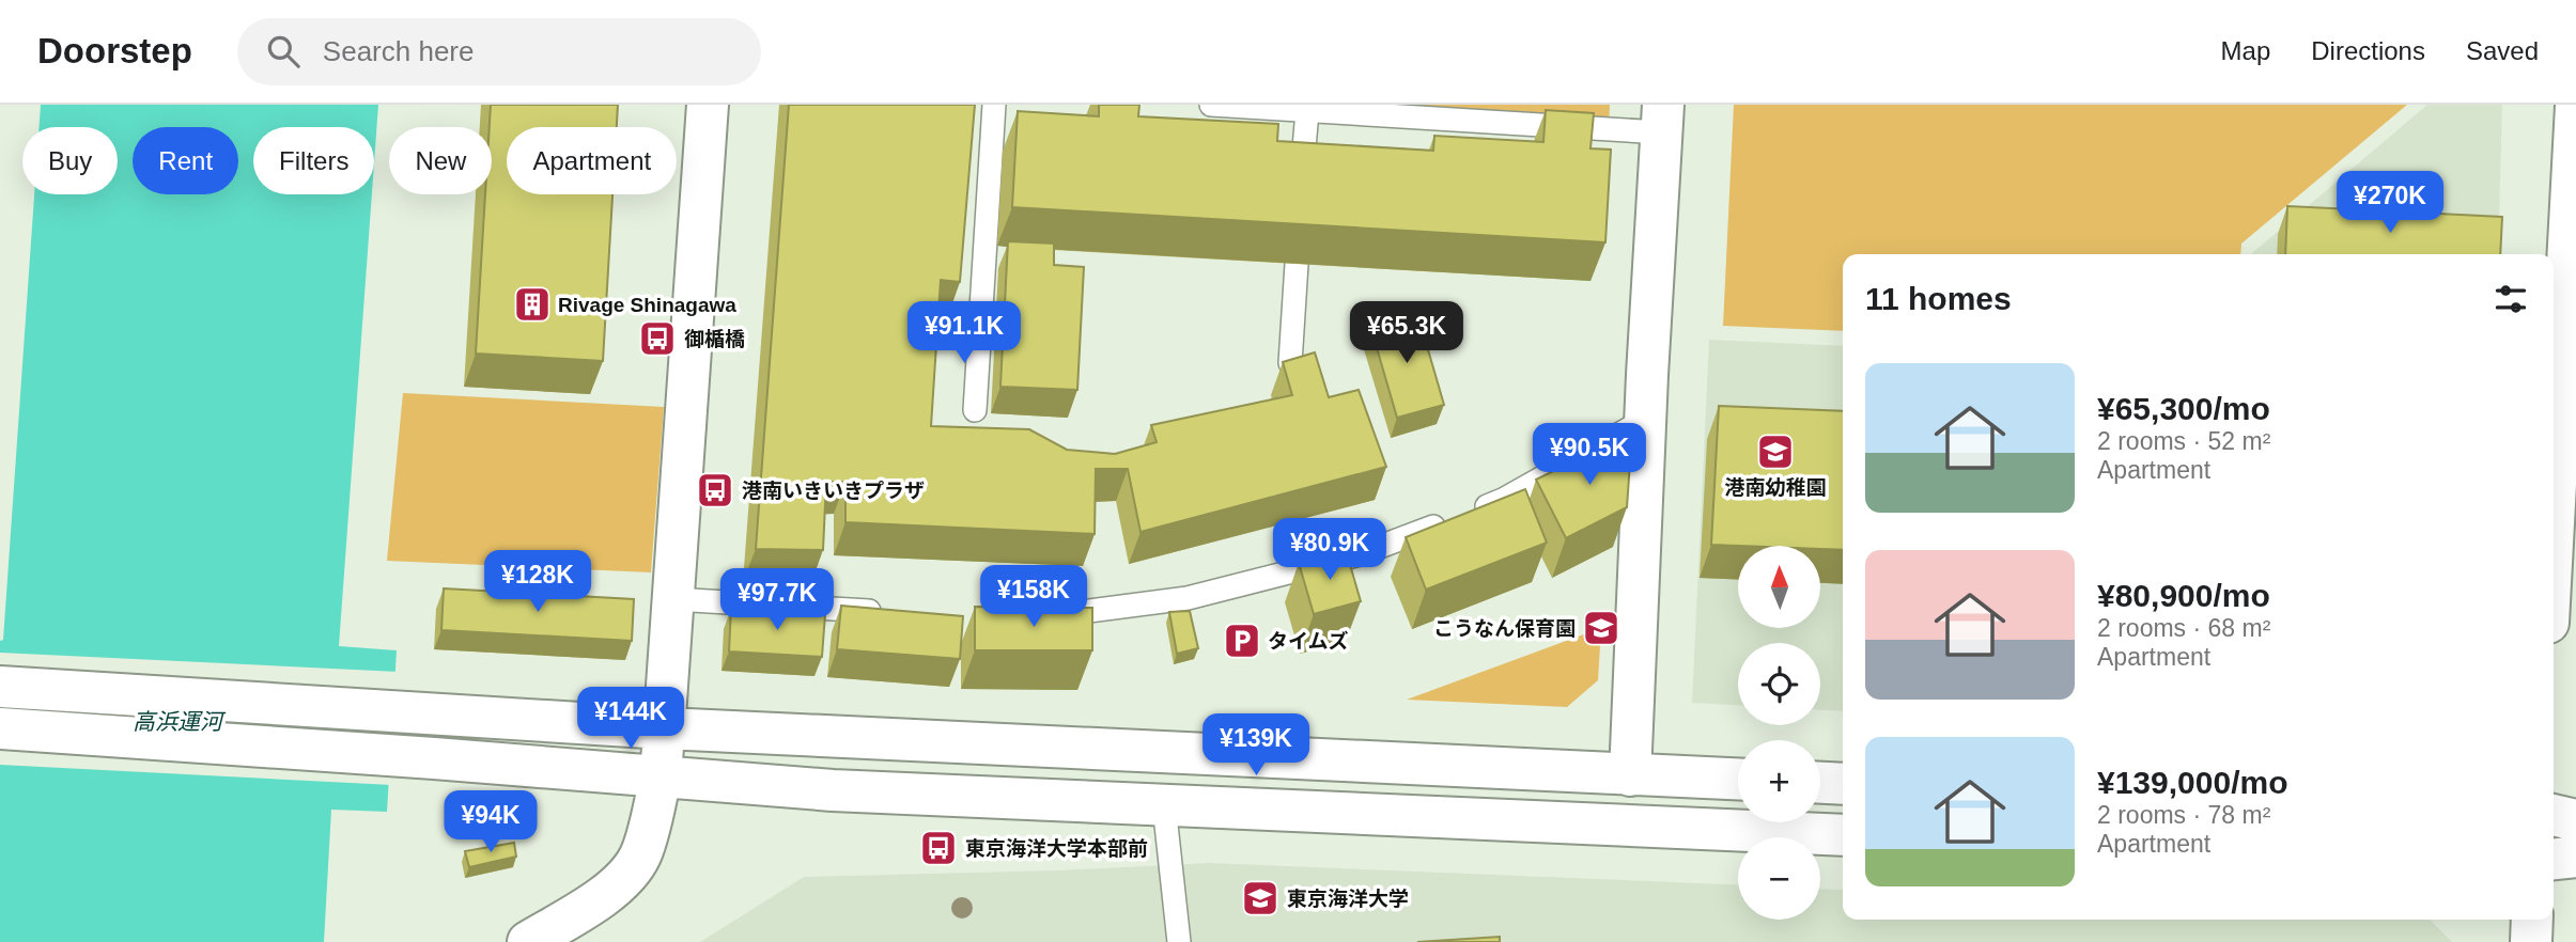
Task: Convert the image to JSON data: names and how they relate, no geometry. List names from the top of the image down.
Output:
{
  "water": ["高浜運河"],
  "places": {
    "building": ["Rivage Shinagawa"],
    "bus stop": ["御楯橋", "港南いきいきプラザ", "東京海洋大学本部前"],
    "school or university": ["港南幼稚園", "こうなん保育園", "東京海洋大学"],
    "parking": ["タイムズ"]
  },
  "north": "top",
  "page": {
    "header": "Doorstep",
    "search": "Search here",
    "nav": ["Map", "Directions", "Saved"],
    "chip": [
      "Buy",
      "Rent",
      "Filters",
      "New",
      "Apartment"
    ],
    "price": [
      "¥270K",
      "¥91.1K",
      "¥65.3K",
      "¥90.5K",
      "¥80.9K",
      "¥128K",
      "¥158K",
      "¥97.7K",
      "¥144K",
      "¥139K",
      "¥94K"
    ],
    "heading": "11 homes",
    "list": [
      {
        "name": "¥65,300/mo",
        "note": "2 rooms · 52 m² · Apartment"
      },
      {
        "name": "¥80,900/mo",
        "note": "2 rooms · 68 m² · Apartment"
      },
      {
        "name": "¥139,000/mo",
        "note": "2 rooms · 78 m² · Apartment"
      }
    ],
    "map_buttons": ["+", "−"]
  }
}
